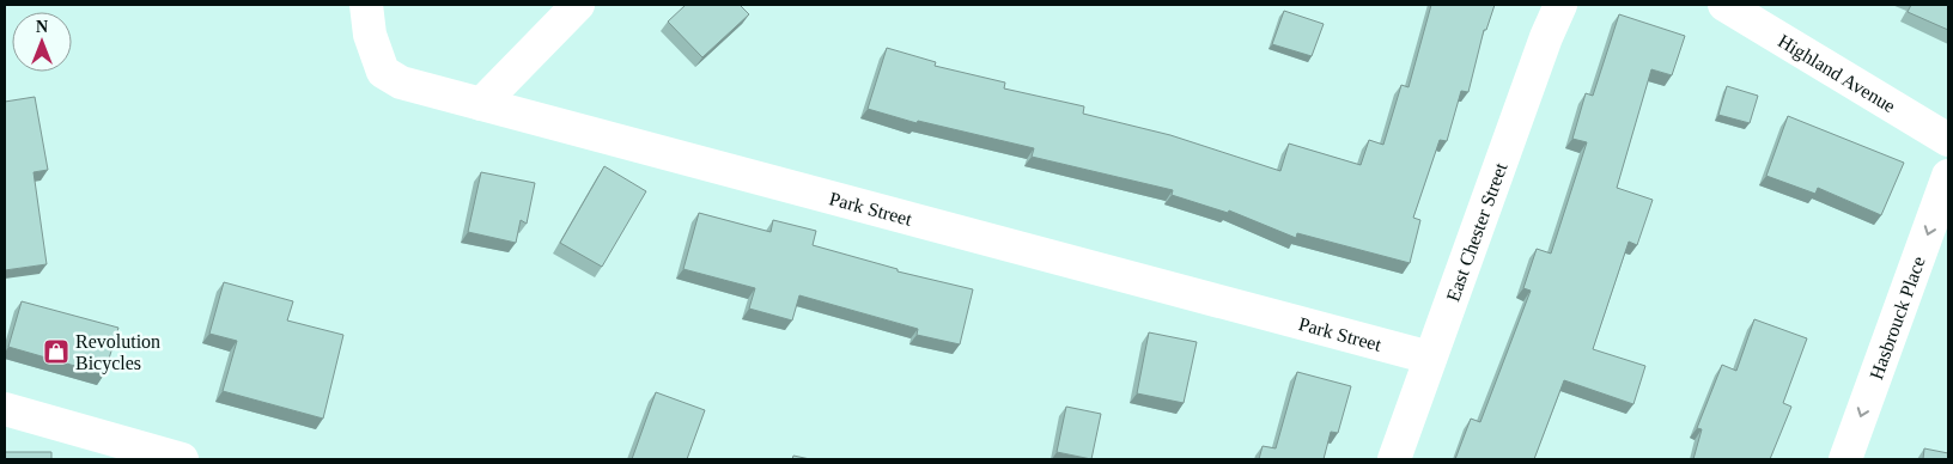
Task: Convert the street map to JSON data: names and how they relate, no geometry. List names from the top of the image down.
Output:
{
  "streets": {
    "street": [
      "Highland Avenue",
      "Park Street",
      "East Chester Street",
      "Hasbrouck Place"
    ]
  },
  "crossings": [
    ["Park Street", "East Chester Street"]
  ],
  "one_way": ["Hasbrouck Place"],
  "places": {
    "shop": ["Revolution Bicycles"]
  },
  "north": "top"
}
